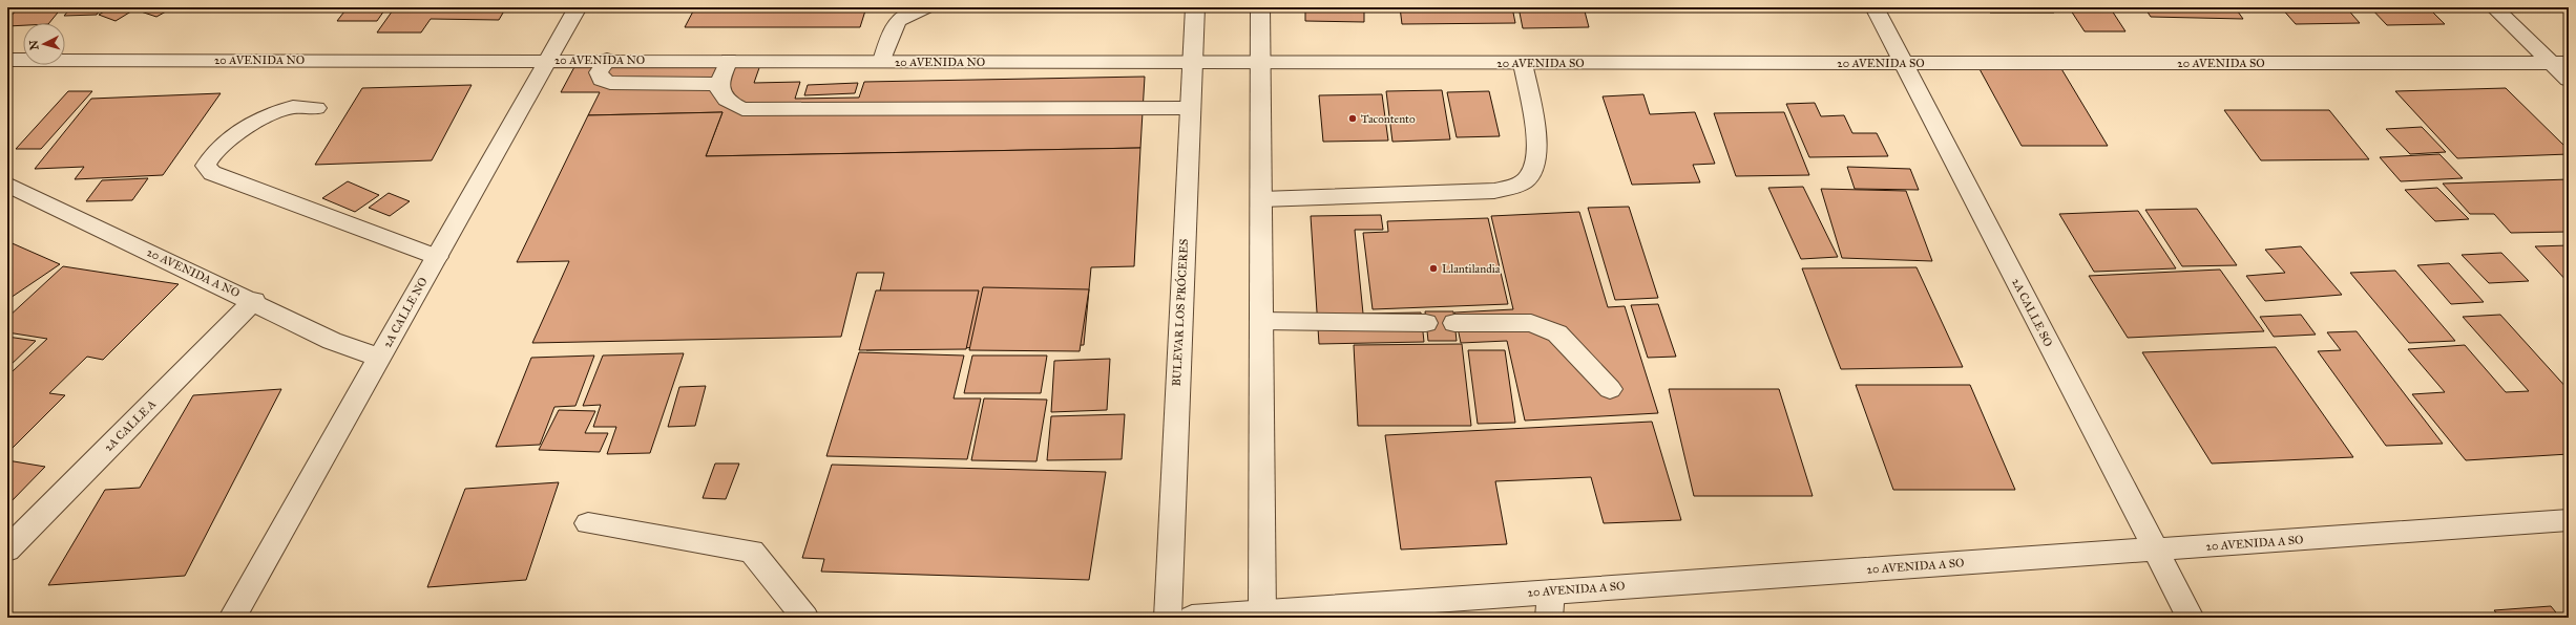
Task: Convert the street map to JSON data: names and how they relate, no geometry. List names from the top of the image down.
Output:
{
  "streets": {
    "street": [
      "20 AVENIDA NO",
      "20 AVENIDA SO",
      "20 AVENIDA A NO",
      "2A CALLE NO",
      "BULEVAR LOS PRÓCERES",
      "2A CALLE SO",
      "2A CALLE A",
      "20 AVENIDA A SO"
    ]
  },
  "crossings": [
    ["20 AVENIDA NO", "20 AVENIDA SO"],
    ["20 AVENIDA NO", "2A CALLE NO"],
    ["20 AVENIDA NO", "BULEVAR LOS PRÓCERES"],
    ["20 AVENIDA SO", "BULEVAR LOS PRÓCERES"],
    ["20 AVENIDA SO", "2A CALLE SO"],
    ["20 AVENIDA A NO", "2A CALLE NO"],
    ["20 AVENIDA A NO", "2A CALLE A"],
    ["2A CALLE SO", "20 AVENIDA A SO"]
  ],
  "places": ["Tacontento", "Llantilandia"],
  "north": "left"
}
